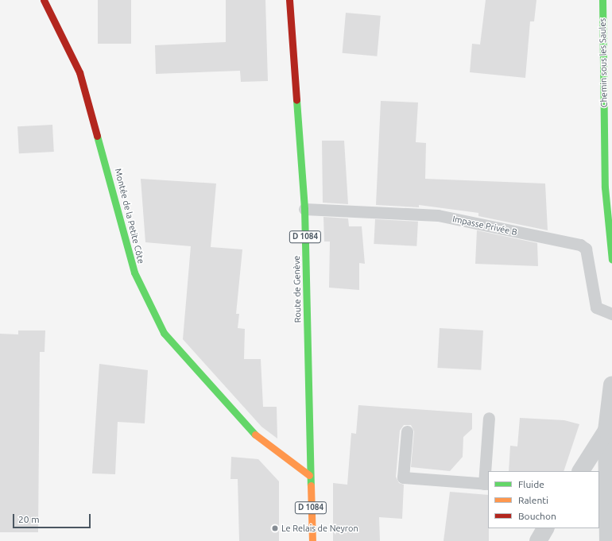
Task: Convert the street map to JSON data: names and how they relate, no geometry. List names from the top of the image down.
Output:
{
  "streets": {
    "street": [
      "Chemin sous les Saules",
      "Montée de la Petite Côte",
      "D 1084",
      "Route de Genève"
    ],
    "lane": ["Impasse Privée B"]
  },
  "crossings": [
    ["Montée de la Petite Côte", "Route de Genève"],
    ["Impasse Privée B", "Route de Genève"]
  ],
  "places": ["Le Relais de Neyron"],
  "legend": ["Fluide", "Ralenti", "Bouchon"],
  "scale_bar": "20 m"
}
